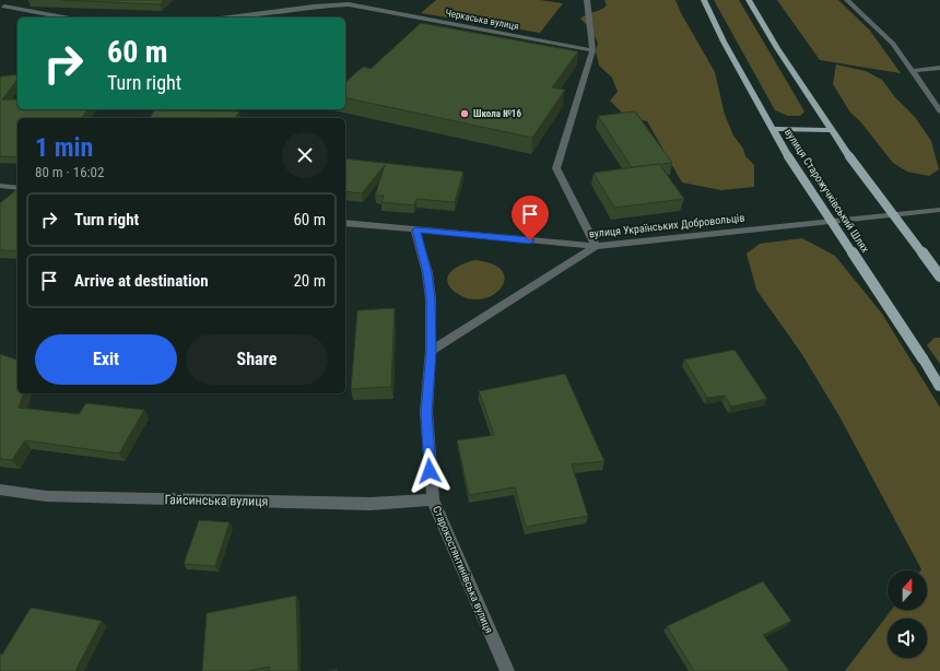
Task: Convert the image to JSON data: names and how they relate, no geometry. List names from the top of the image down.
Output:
{
  "streets": {
    "main road": ["вулиця Старожучківський Шлях"],
    "street": [
      "Черкаська вулиця",
      "вулиця Українських Добровольців",
      "Гайсинська вулиця",
      "Старокостянтинівська вулиця"
    ]
  },
  "crossings": [
    ["вулиця Українських Добровольців", "Старокостянтинівська вулиця"],
    ["Гайсинська вулиця", "Старокостянтинівська вулиця"]
  ],
  "places": ["Школа №16"],
  "north": "top",
  "page": {
    "turn": ["60 m", "Turn right"],
    "heading": ["1 min", "80 m · 16:02"],
    "list": [
      {
        "name": "Turn right",
        "value": "60 m"
      },
      {
        "name": "Arrive at destination",
        "value": "20 m"
      }
    ],
    "buttons": ["Exit", "Share"]
  }
}
